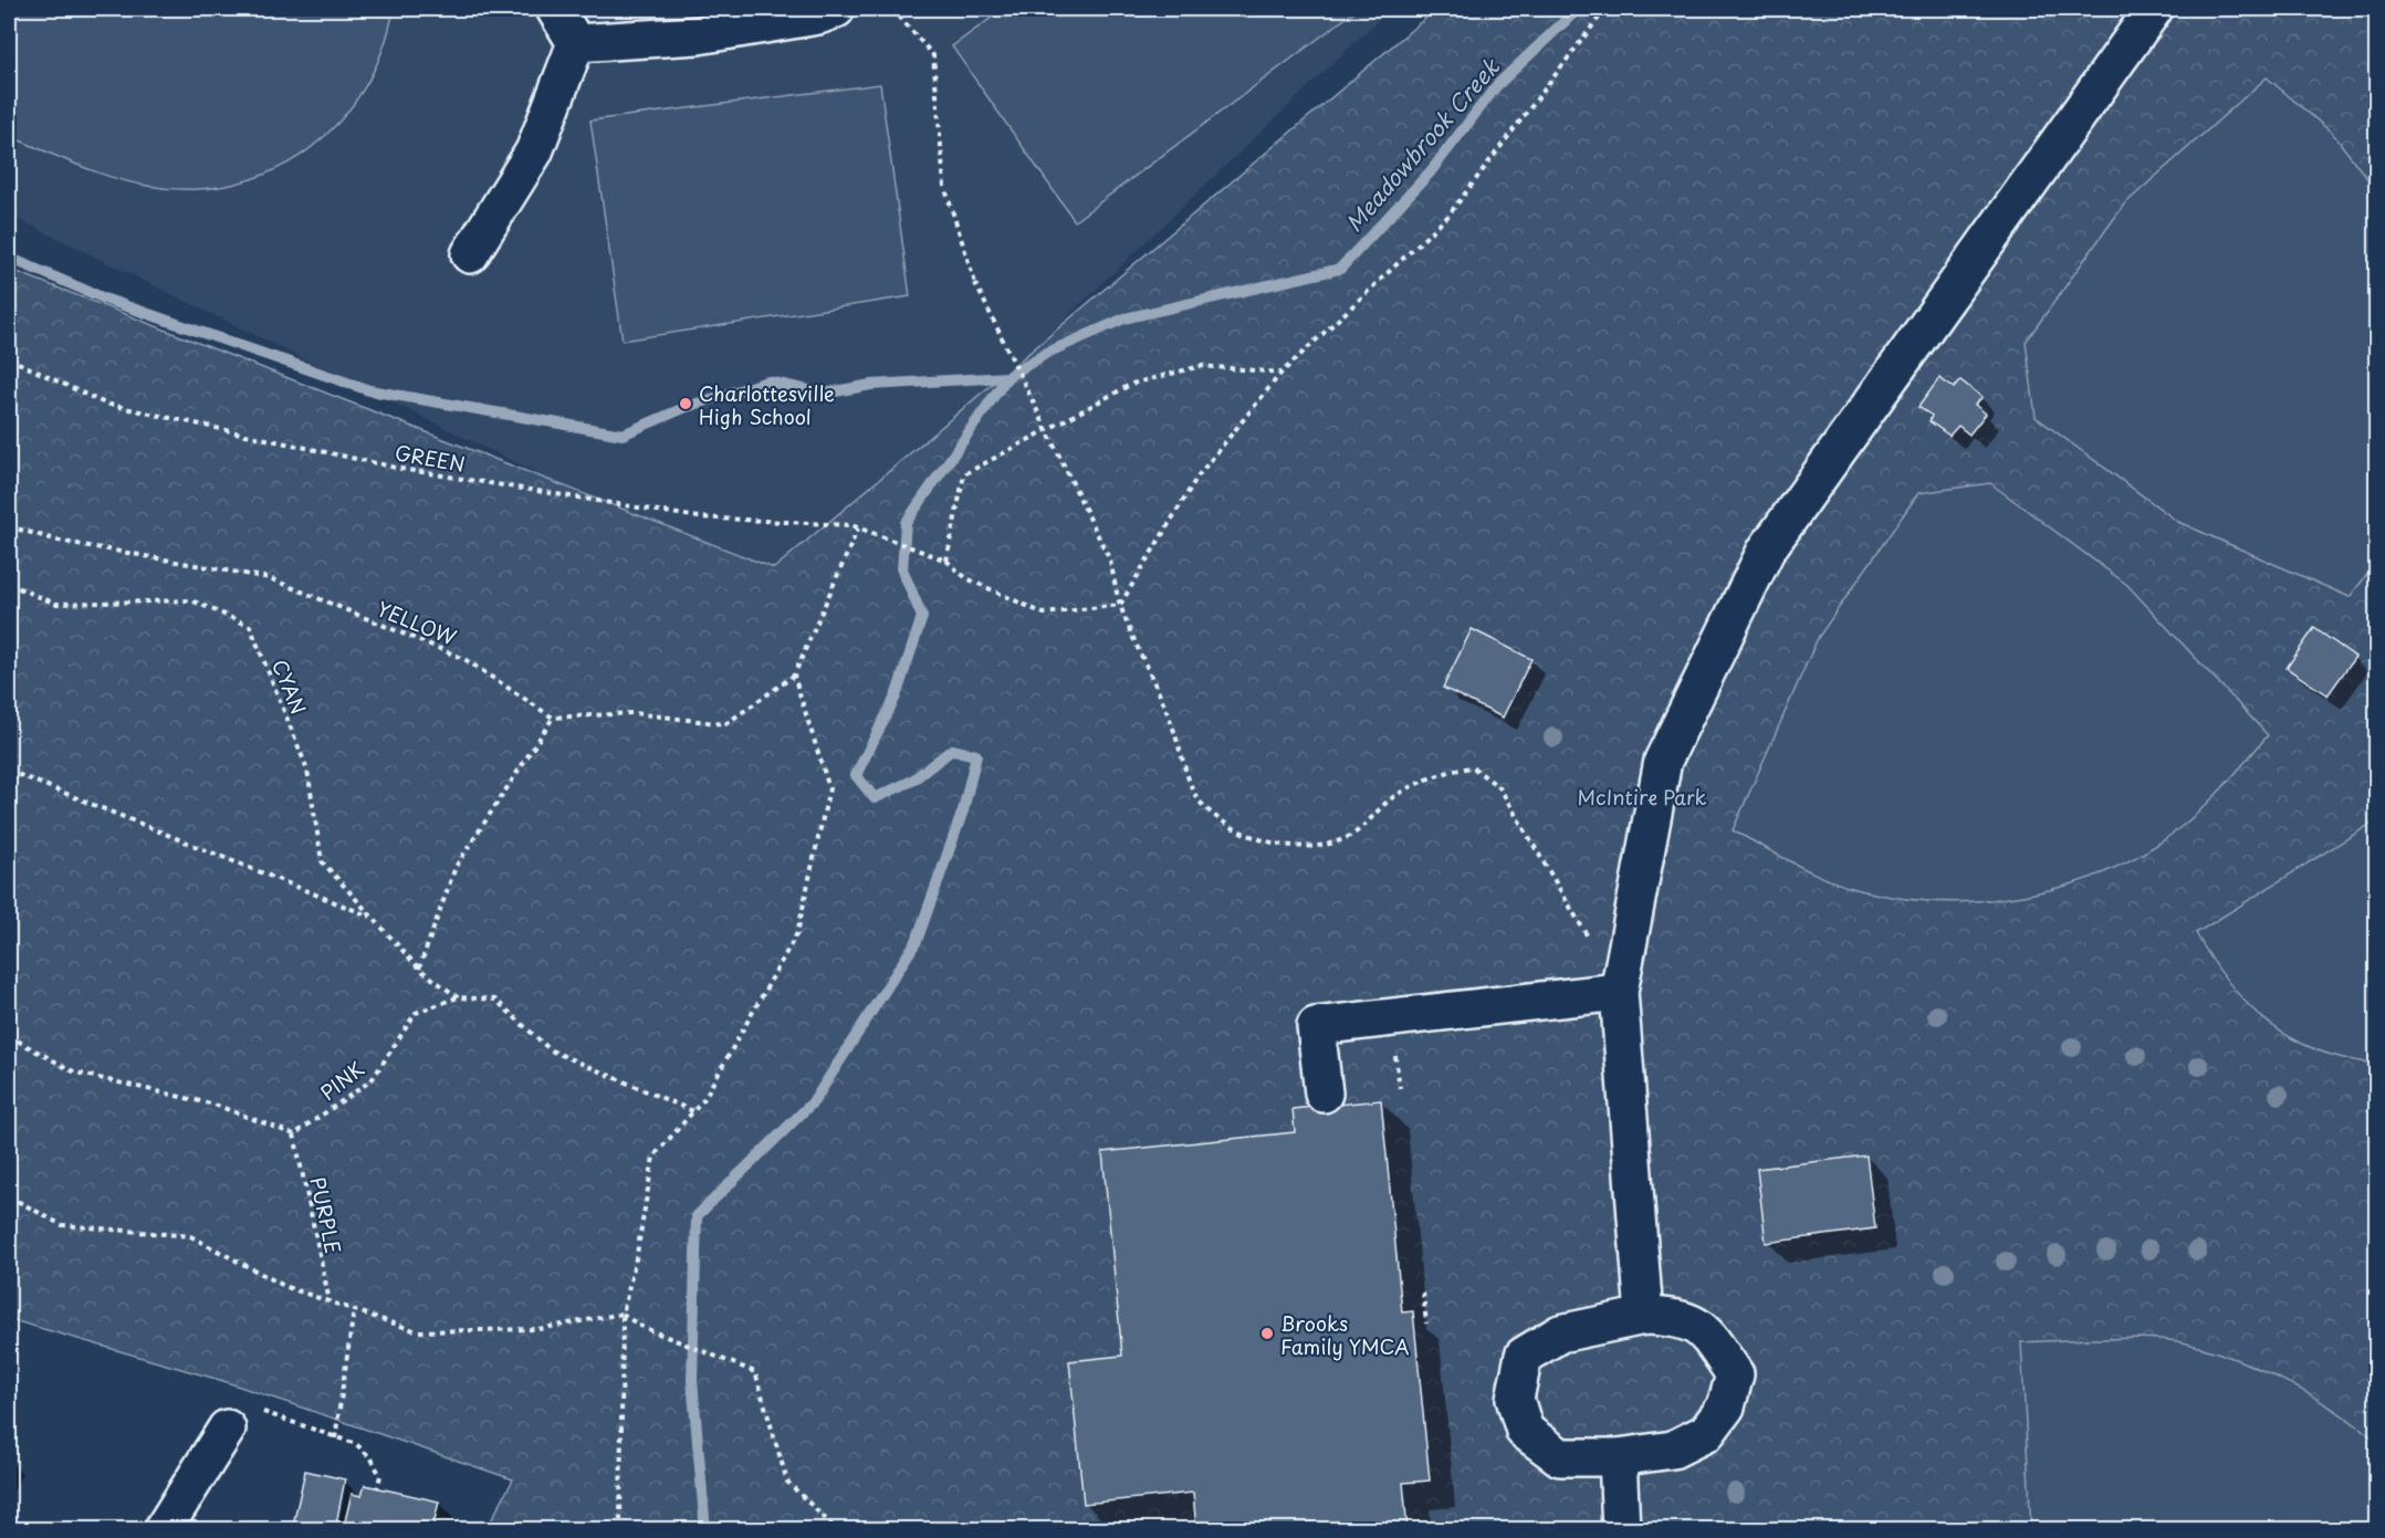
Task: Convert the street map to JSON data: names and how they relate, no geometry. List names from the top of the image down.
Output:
{
  "streets": {
    "path": [
      "GREEN",
      "YELLOW",
      "CYAN",
      "PINK",
      "PURPLE"
    ]
  },
  "crossings": [
    ["CYAN", "PINK"],
    ["PINK", "PURPLE"]
  ],
  "water": ["Meadowbrook Creek"],
  "parks": ["McIntire Park"],
  "places": ["Charlottesville High School", "Brooks Family YMCA"]
}
